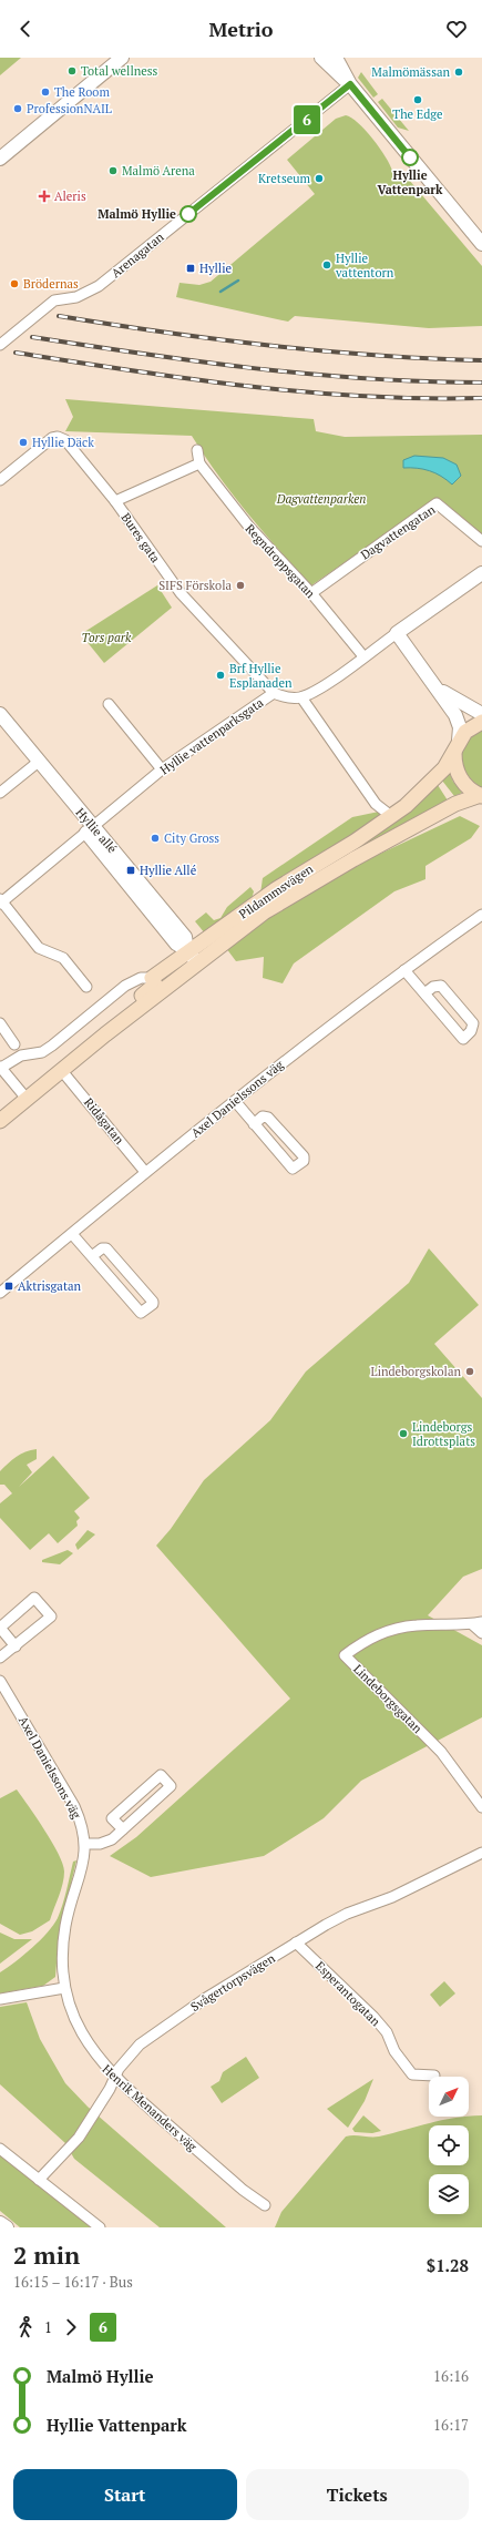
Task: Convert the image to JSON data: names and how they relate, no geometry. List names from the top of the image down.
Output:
{
  "streets": {
    "main road": ["Pildammsvägen"],
    "street": [
      "Arenagatan",
      "Dagvattengatan",
      "Bures gata",
      "Regndroppsgatan",
      "Hyllie vattenparksgata",
      "Hyllie allé",
      "Axel Danielssons väg",
      "Ridågatan",
      "Lindeborgsgatan",
      "Svågertorpsvägen",
      "Esperantogatan",
      "Henrik Menanders väg"
    ]
  },
  "crossings": [
    ["Dagvattengatan", "Regndroppsgatan"],
    ["Bures gata", "Hyllie vattenparksgata"],
    ["Hyllie vattenparksgata", "Hyllie allé"],
    ["Hyllie allé", "Pildammsvägen"],
    ["Pildammsvägen", "Ridågatan"],
    ["Axel Danielssons väg", "Ridågatan"],
    ["Axel Danielssons väg", "Henrik Menanders väg"],
    ["Svågertorpsvägen", "Esperantogatan"],
    ["Svågertorpsvägen", "Henrik Menanders väg"]
  ],
  "parks": ["Dagvattenparken", "Tors park"],
  "places": {
    "other": [
      "Total wellness",
      "Malmömässan",
      "The Room",
      "The Edge",
      "ProfessionNAIL",
      "Hyllie Vattenpark",
      "Malmö Arena",
      "Kretseum",
      "Malmö Hyllie",
      "Hyllie vattentorn",
      "Brödernas",
      "Hyllie Däck",
      "SIFS Förskola",
      "Brf Hyllie Esplanaden",
      "City Gross",
      "Lindeborgskolan",
      "Lindeborgs Idrottsplats"
    ],
    "health": ["Aleris"],
    "transit": ["Hyllie", "Hyllie Allé", "Aktrisgatan"]
  },
  "lines": ["bus line 6"],
  "north": "top right",
  "page": {
    "header": "Metrio",
    "on_map": "6",
    "heading": ["2 min", "16:15 – 16:17 · Bus", "$1.28"],
    "legs": ["1", "6"],
    "list": [
      {
        "name": "Malmö Hyllie",
        "value": "16:16"
      },
      {
        "name": "Hyllie Vattenpark",
        "value": "16:17"
      }
    ],
    "buttons": ["Start", "Tickets"]
  }
}
